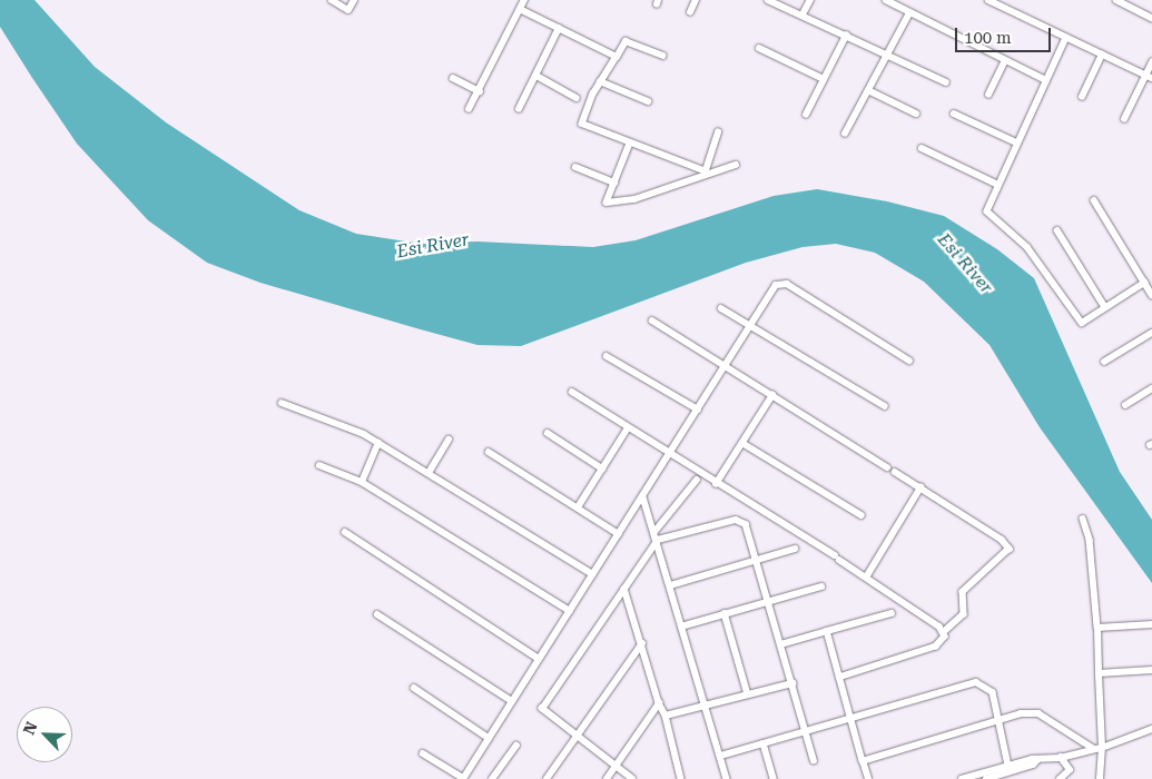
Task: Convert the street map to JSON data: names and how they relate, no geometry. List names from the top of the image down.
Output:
{
  "water": ["Esi River"],
  "scale_bar": "100 m",
  "north": "top left"
}
